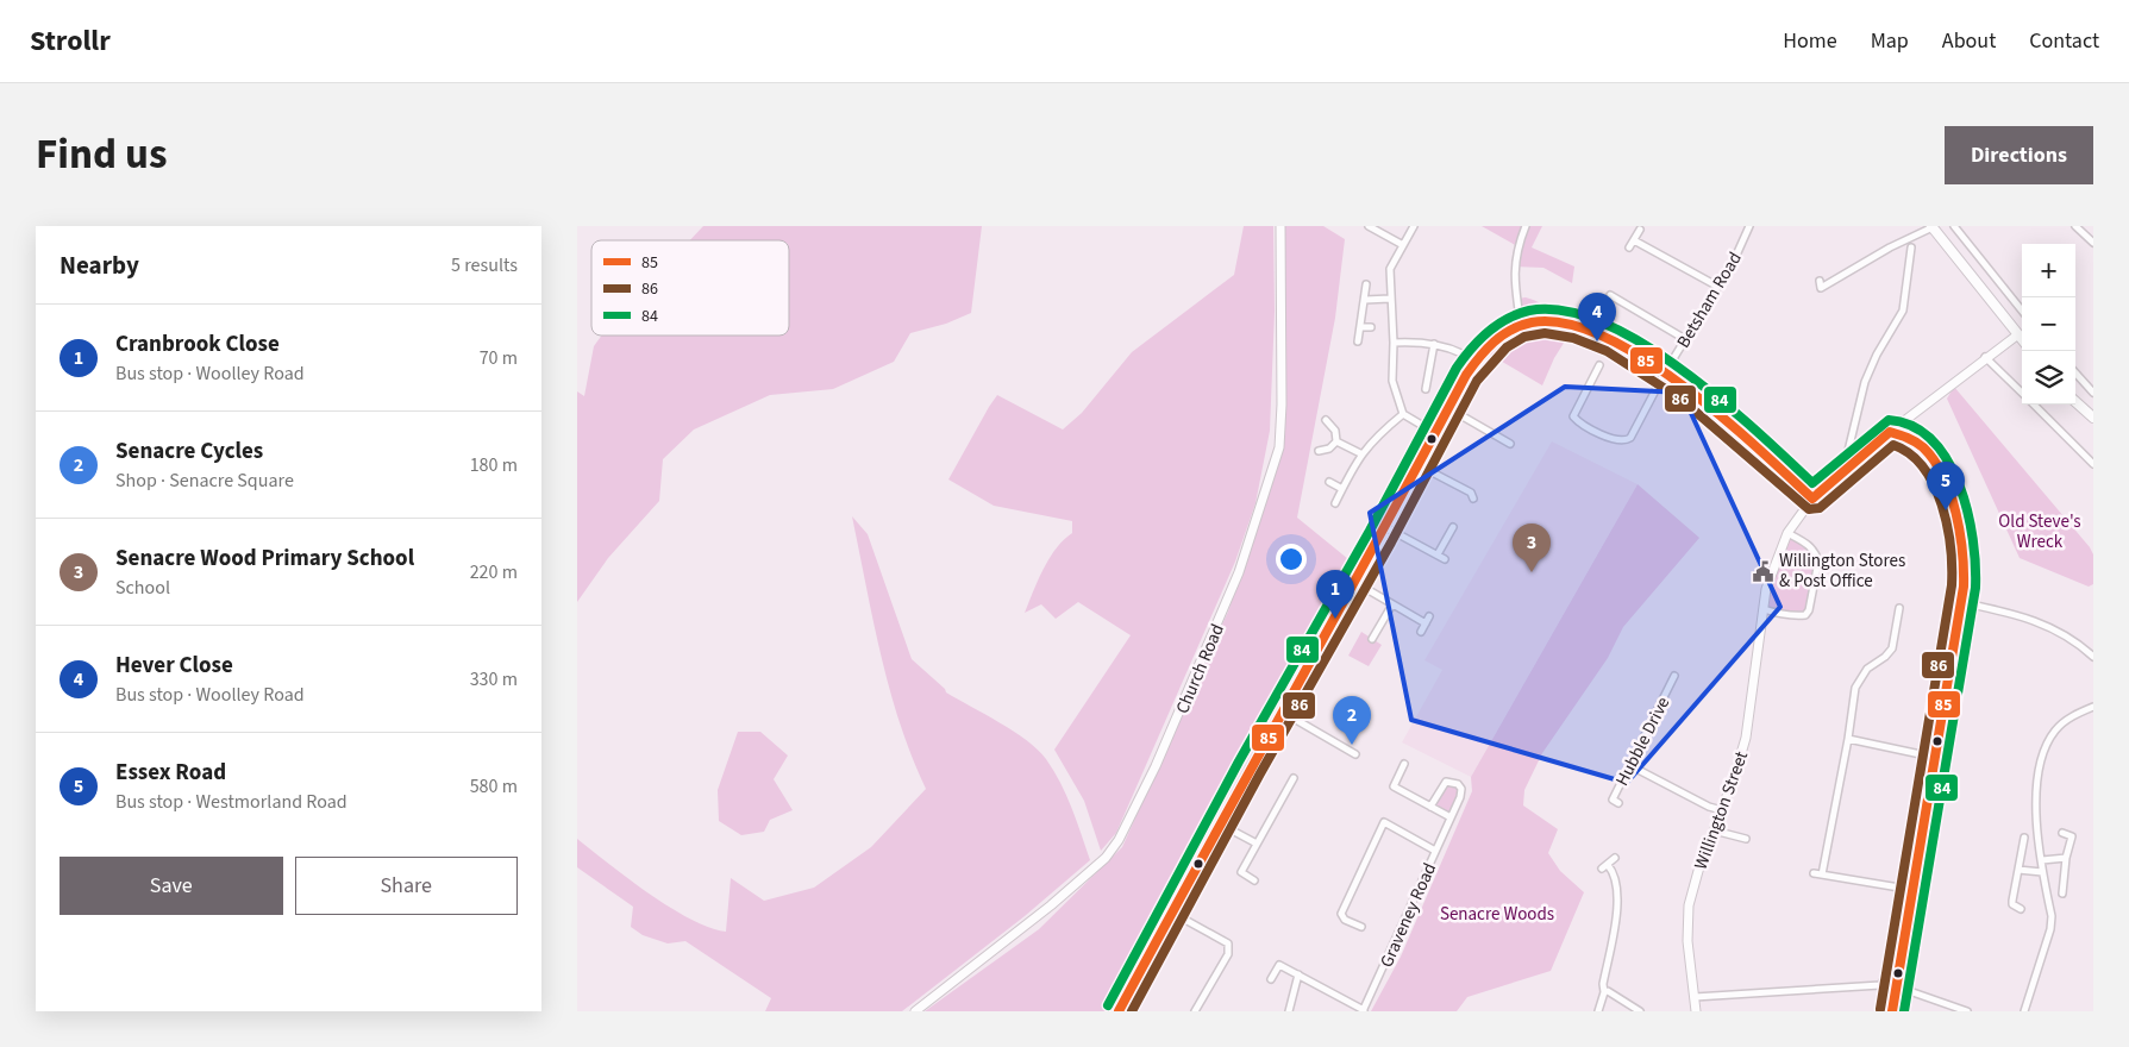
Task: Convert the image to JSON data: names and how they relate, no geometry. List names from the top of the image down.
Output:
{
  "streets": {
    "street": [
      "Betsham Road",
      "Church Road",
      "Hubble Drive",
      "Willington Street",
      "Graveney Road"
    ]
  },
  "parks": ["Old Steve's Wreck", "Senacre Woods"],
  "places": {
    "public building": ["Willington Stores & Post Office"]
  },
  "lines": ["transit line 84", "transit line 85", "transit line 86"],
  "legend": ["85", "86", "84"],
  "page": {
    "header": "Strollr",
    "nav": [
      "Home",
      "Map",
      "About",
      "Contact"
    ],
    "title": "Find us",
    "buttons": [
      "Directions",
      ["Save", "Share"]
    ],
    "heading": ["Nearby", "5 results"],
    "map_buttons": ["+", "−"],
    "pins": [
      "4",
      "5",
      "3",
      "1",
      "2"
    ],
    "list": [
      {
        "mark": "1",
        "name": "Cranbrook Close",
        "note": "Bus stop · Woolley Road",
        "value": "70 m"
      },
      {
        "mark": "2",
        "name": "Senacre Cycles",
        "note": "Shop · Senacre Square",
        "value": "180 m"
      },
      {
        "mark": "3",
        "name": "Senacre Wood Primary School",
        "note": "School",
        "value": "220 m"
      },
      {
        "mark": "4",
        "name": "Hever Close",
        "note": "Bus stop · Woolley Road",
        "value": "330 m"
      },
      {
        "mark": "5",
        "name": "Essex Road",
        "note": "Bus stop · Westmorland Road",
        "value": "580 m"
      }
    ]
  }
}
